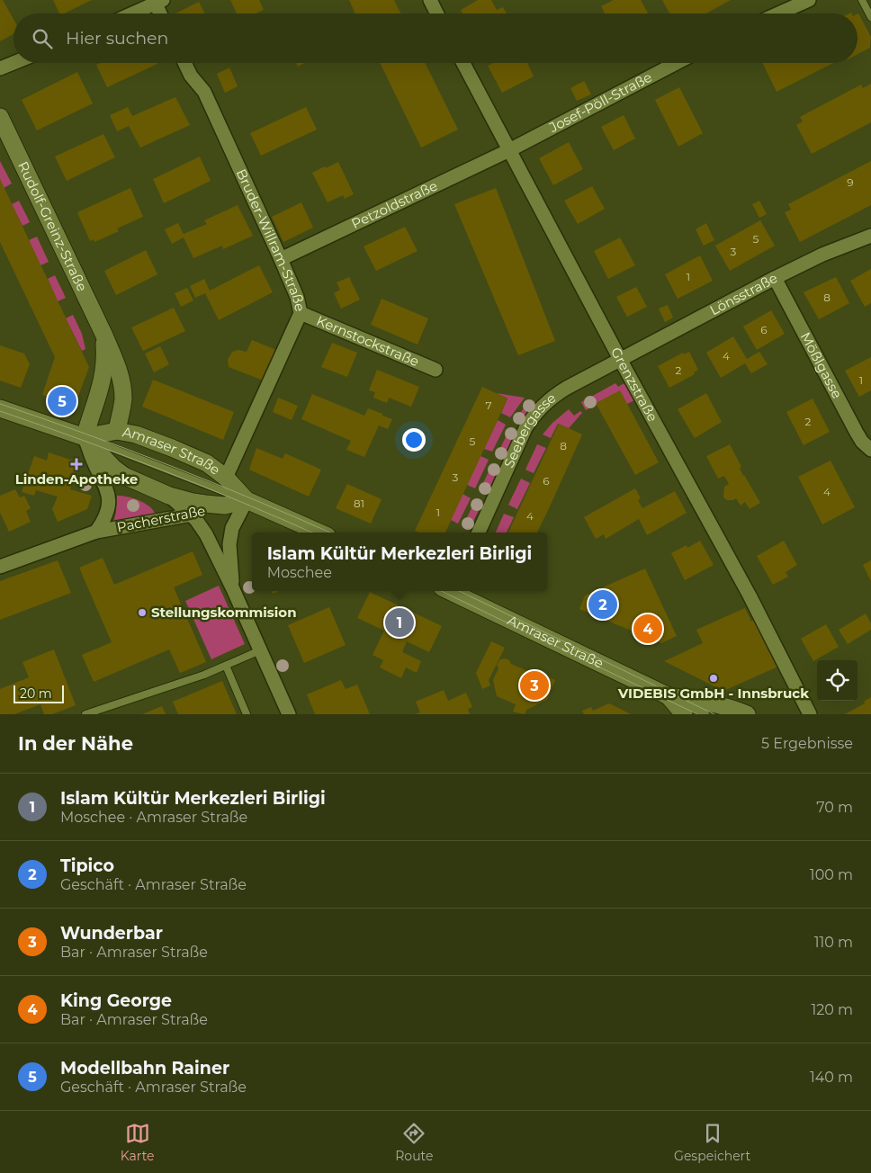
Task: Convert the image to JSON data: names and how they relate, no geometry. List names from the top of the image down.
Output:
{
  "streets": {
    "street": [
      "Josef-Pöll-Straße",
      "Petzoldstraße",
      "Rudolf-Greinz-Straße",
      "Bruder-Willram-Straße",
      "Lönsstraße",
      "Kernstockstraße",
      "Mößlgasse",
      "Grenzstraße",
      "Seebergasse",
      "Amraser Straße",
      "Pacherstraße"
    ]
  },
  "crossings": [
    ["Josef-Pöll-Straße", "Petzoldstraße"],
    ["Josef-Pöll-Straße", "Grenzstraße"],
    ["Petzoldstraße", "Bruder-Willram-Straße"],
    ["Petzoldstraße", "Grenzstraße"],
    ["Rudolf-Greinz-Straße", "Amraser Straße"],
    ["Rudolf-Greinz-Straße", "Pacherstraße"],
    ["Bruder-Willram-Straße", "Kernstockstraße"],
    ["Bruder-Willram-Straße", "Amraser Straße"],
    ["Lönsstraße", "Mößlgasse"],
    ["Lönsstraße", "Grenzstraße"],
    ["Lönsstraße", "Seebergasse"],
    ["Grenzstraße", "Seebergasse"],
    ["Amraser Straße", "Pacherstraße"]
  ],
  "places": {
    "health": ["Linden-Apotheke"],
    "other": ["Stellungskommision", "VIDEBIS GmbH - Innsbruck"]
  },
  "house_numbers": [
    "9",
    "5",
    "3",
    "1",
    "8",
    "6",
    "4",
    "2",
    "1",
    "7",
    "2",
    "5",
    "8",
    "3",
    "6",
    "4",
    "81",
    "1",
    "4"
  ],
  "scale_bar": "20 m",
  "page": {
    "search": "Hier suchen",
    "pins": [
      "5",
      "2",
      "1",
      "4",
      "3"
    ],
    "popup": ["Islam Kültür Merkezleri Birligi", "Moschee"],
    "scale": "20 m",
    "heading": ["In der Nähe", "5 Ergebnisse"],
    "list": [
      {
        "mark": "1",
        "name": "Islam Kültür Merkezleri Birligi",
        "note": "Moschee · Amraser Straße",
        "value": "70 m"
      },
      {
        "mark": "2",
        "name": "Tipico",
        "note": "Geschäft · Amraser Straße",
        "value": "100 m"
      },
      {
        "mark": "3",
        "name": "Wunderbar",
        "note": "Bar · Amraser Straße",
        "value": "110 m"
      },
      {
        "mark": "4",
        "name": "King George",
        "note": "Bar · Amraser Straße",
        "value": "120 m"
      },
      {
        "mark": "5",
        "name": "Modellbahn Rainer",
        "note": "Geschäft · Amraser Straße",
        "value": "140 m"
      }
    ],
    "nav": ["Karte", "Route", "Gespeichert"]
  }
}
